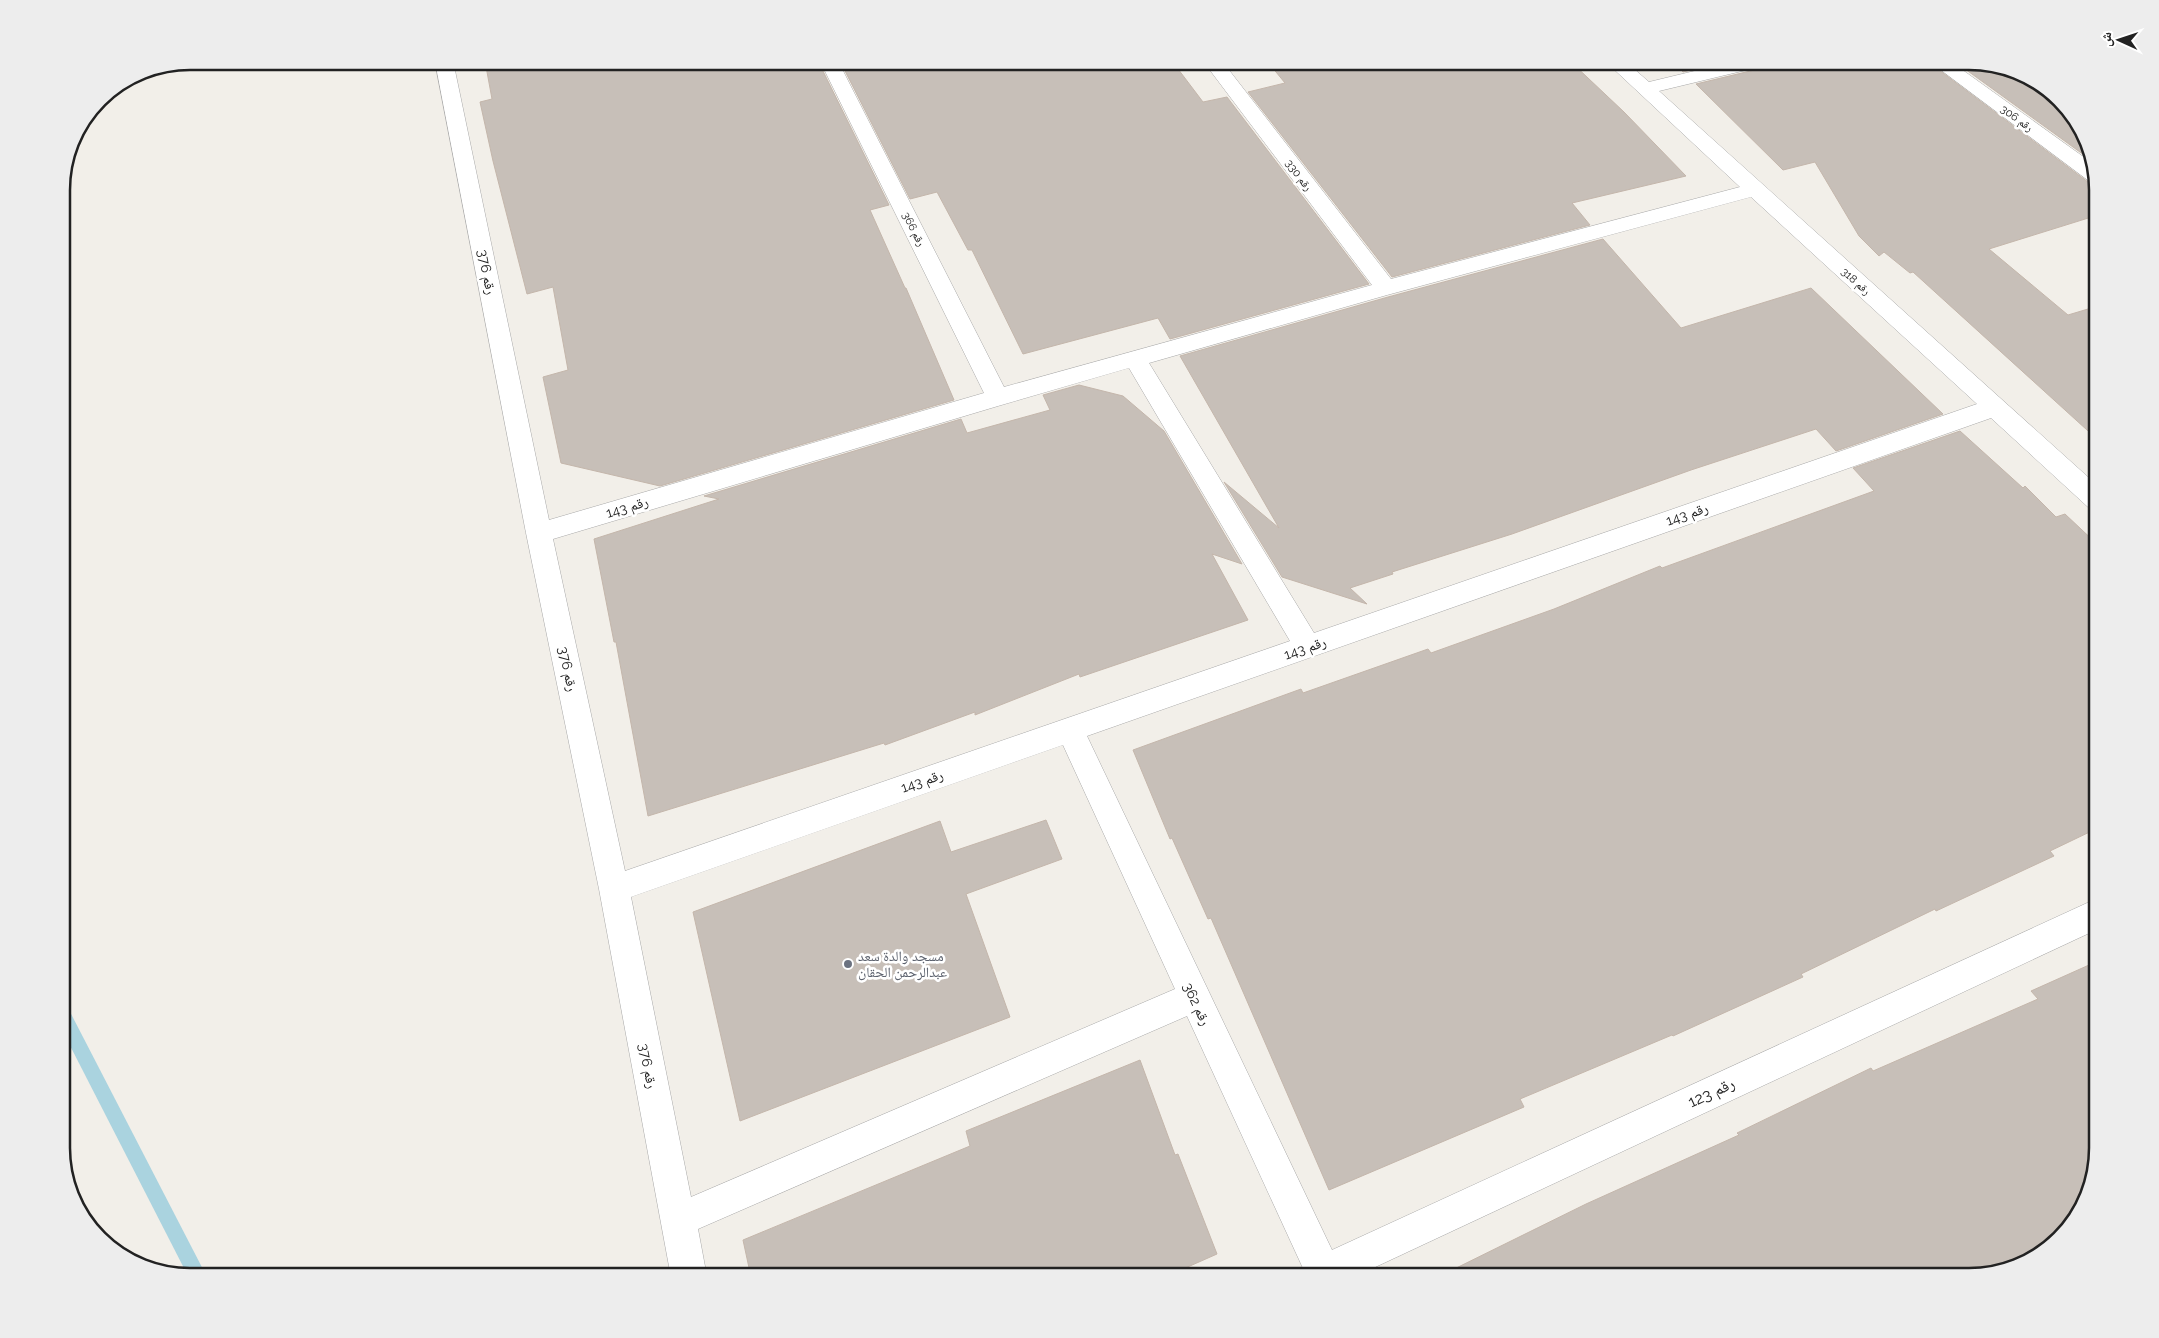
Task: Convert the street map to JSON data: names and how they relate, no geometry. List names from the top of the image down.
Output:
{
  "streets": {
    "street": [
      "رقم 306",
      "رقم 330",
      "رقم 366",
      "رقم 376",
      "رقم 318",
      "رقم 143",
      "رقم 362",
      "رقم 123"
    ]
  },
  "crossings": [
    ["رقم 330", "رقم 143"],
    ["رقم 366", "رقم 143"],
    ["رقم 376", "رقم 143"],
    ["رقم 318", "رقم 143"],
    ["رقم 143", "رقم 362"]
  ],
  "places": ["مسجد والدة سعد عبدالرحمن الحقان"],
  "north": "left"
}
